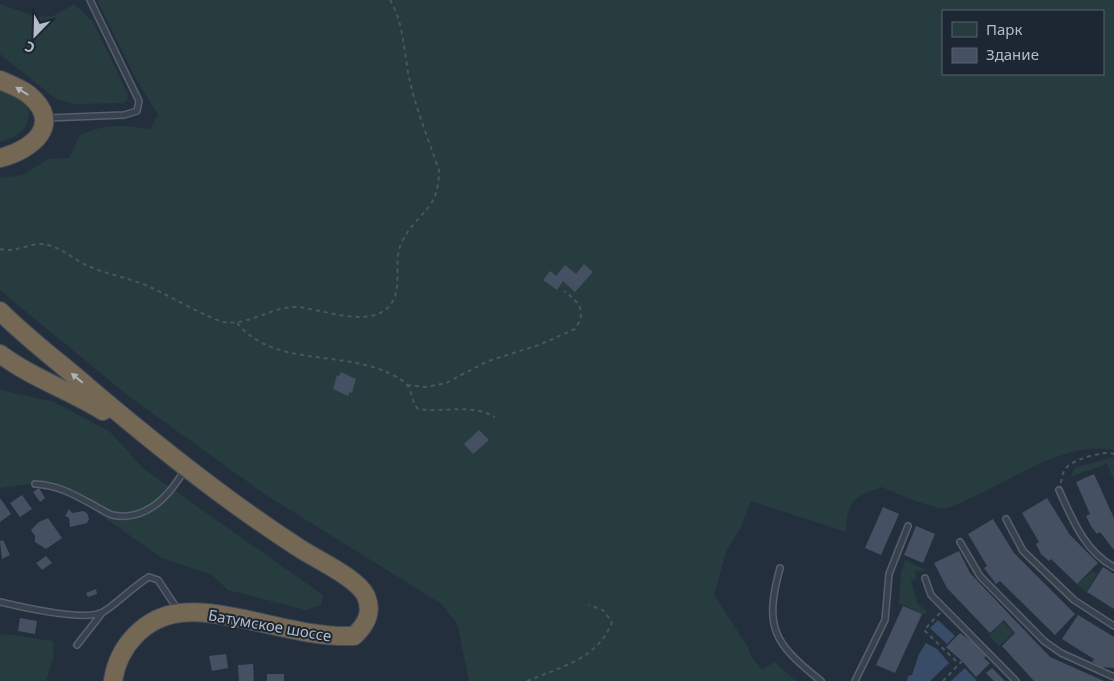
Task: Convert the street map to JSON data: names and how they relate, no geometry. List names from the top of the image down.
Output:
{
  "streets": {
    "highway": ["Батумское шоссе"]
  },
  "legend": ["Парк", "Здание"],
  "north": "bottom left"
}
